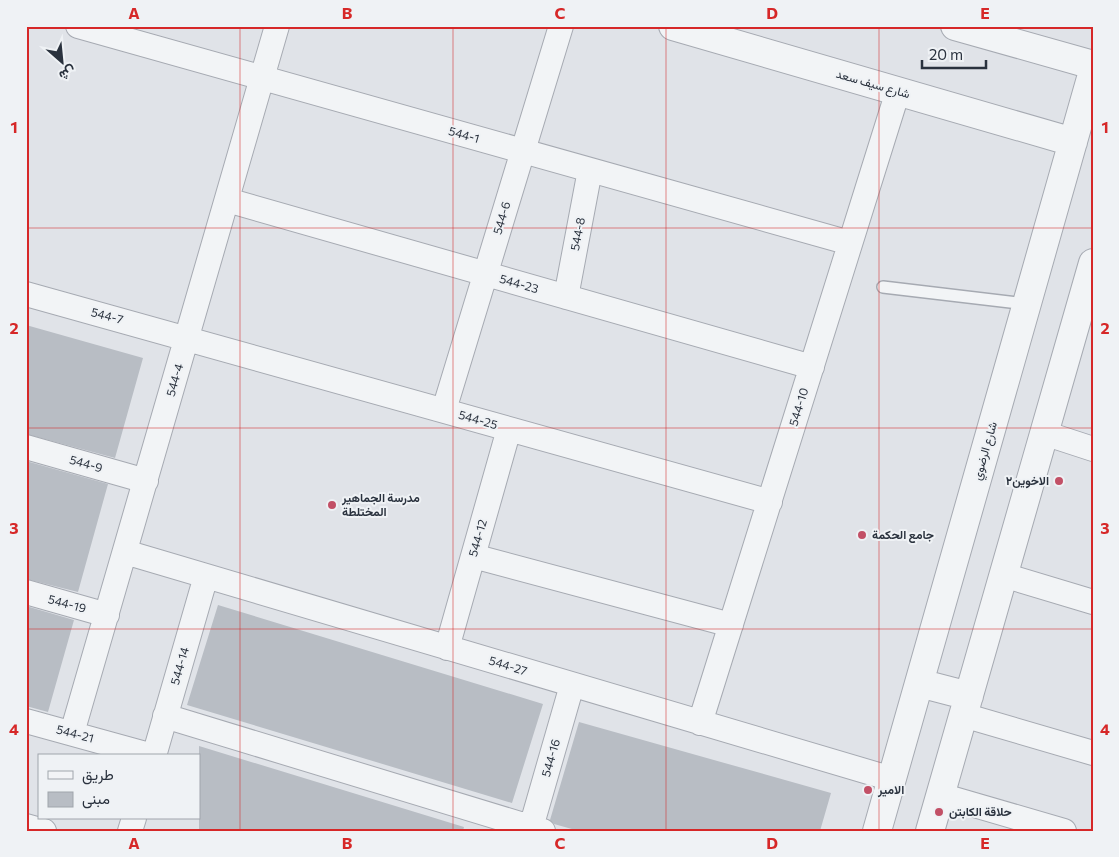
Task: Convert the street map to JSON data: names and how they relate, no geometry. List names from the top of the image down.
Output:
{
  "streets": {
    "street": [
      "شارع سيف سعد",
      "544-1",
      "544-6",
      "544-8",
      "544-23",
      "544-7",
      "544-4",
      "544-10",
      "544-25",
      "شارع الرضوي",
      "544-9",
      "544-12",
      "544-19",
      "544-14",
      "544-27",
      "544-21",
      "544-16"
    ]
  },
  "crossings": [
    ["شارع سيف سعد", "544-10"],
    ["شارع سيف سعد", "شارع الرضوي"],
    ["544-1", "544-6"],
    ["544-1", "544-8"],
    ["544-1", "544-4"],
    ["544-1", "544-10"],
    ["544-6", "544-23"],
    ["544-6", "544-25"],
    ["544-8", "544-23"],
    ["544-23", "544-4"],
    ["544-23", "544-10"],
    ["544-7", "544-4"],
    ["544-7", "544-25"],
    ["544-4", "544-25"],
    ["544-4", "544-9"],
    ["544-4", "544-19"],
    ["544-4", "544-27"],
    ["544-4", "544-21"],
    ["544-10", "544-25"],
    ["544-10", "544-27"],
    ["544-25", "544-12"],
    ["شارع الرضوي", "544-27"],
    ["544-12", "544-27"],
    ["544-14", "544-27"],
    ["544-27", "544-16"]
  ],
  "places": [
    "الاخوين٢",
    "مدرسة الجماهير المختلطة",
    "جامع الحكمة",
    "الامير",
    "حلاقة الكابتن"
  ],
  "legend": ["طريق", "مبنى"],
  "scale_bar": "20 m",
  "north": "bottom right",
  "grid": {
    "columns": [
      "A",
      "B",
      "C",
      "D",
      "E"
    ],
    "rows": [
      "1",
      "2",
      "3",
      "4"
    ]
  }
}
